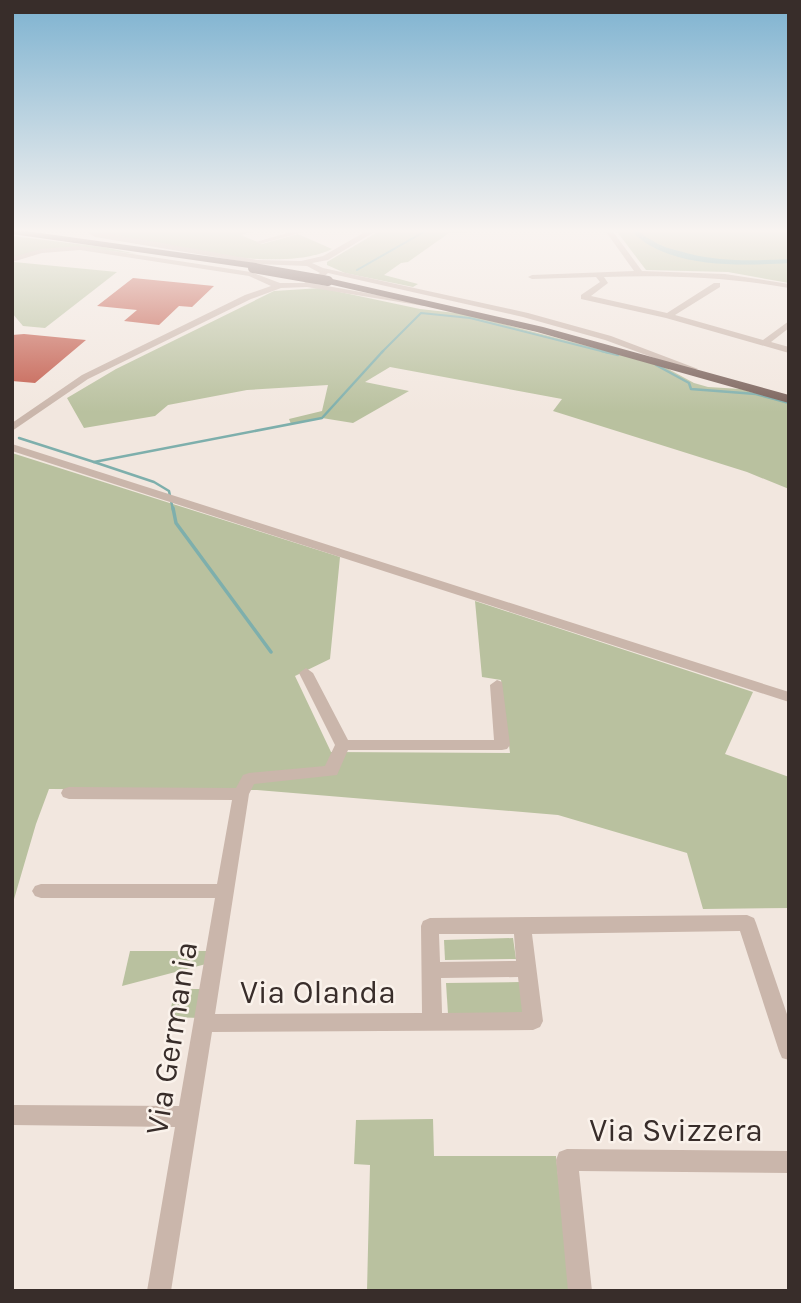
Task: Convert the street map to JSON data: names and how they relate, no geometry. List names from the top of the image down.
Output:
{
  "streets": {
    "street": ["Via Olanda", "Via Germania", "Via Svizzera"]
  },
  "crossings": [
    ["Via Olanda", "Via Germania"]
  ]
}
